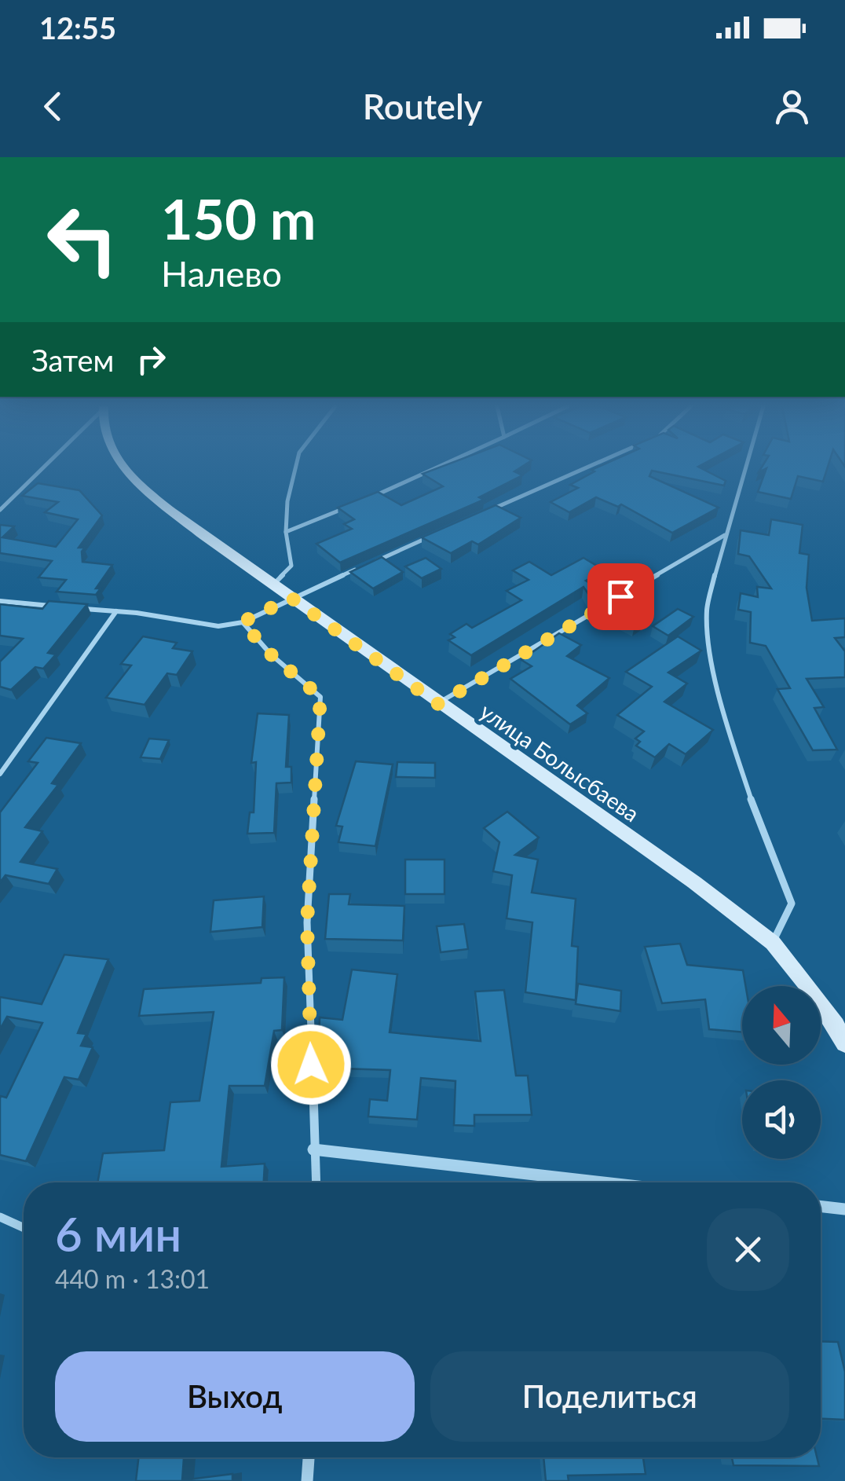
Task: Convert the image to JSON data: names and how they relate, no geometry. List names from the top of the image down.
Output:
{
  "streets": {
    "street": ["улица Болысбаева"]
  },
  "north": "top",
  "page": {
    "status": "12:55",
    "header": "Routely",
    "turn": ["150 m", "Налево"],
    "then": "Затем",
    "heading": ["6 мин", "440 m · 13:01"],
    "buttons": ["Выход", "Поделиться"]
  }
}
